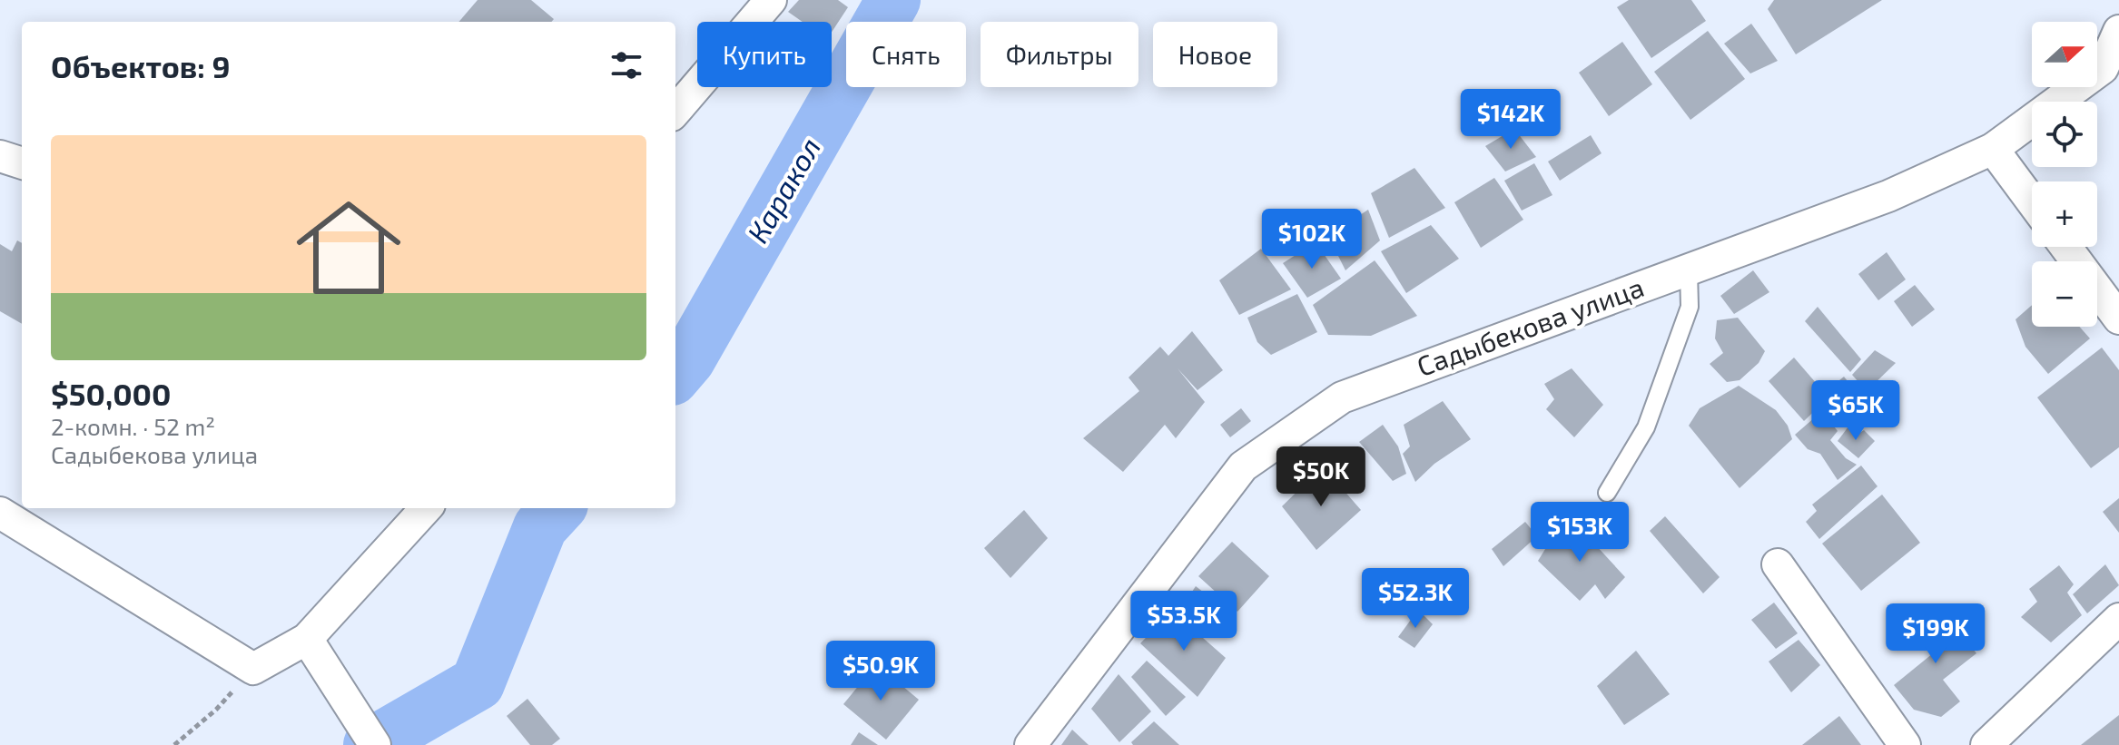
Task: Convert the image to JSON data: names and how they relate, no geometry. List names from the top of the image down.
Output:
{
  "streets": {
    "street": ["Садыбекова улица"]
  },
  "water": ["Каракол"],
  "north": "right",
  "page": {
    "map_buttons": ["+", "−"],
    "chip": [
      "Купить",
      "Снять",
      "Фильтры",
      "Новое"
    ],
    "heading": "Объектов: 9",
    "price": [
      "$142K",
      "$102K",
      "$65K",
      "$50K",
      "$153K",
      "$52.3K",
      "$53.5K",
      "$199K",
      "$50.9K"
    ],
    "list": [
      {
        "name": "$50,000",
        "note": "2-комн. · 52 m² · Садыбекова улица"
      }
    ]
  }
}
